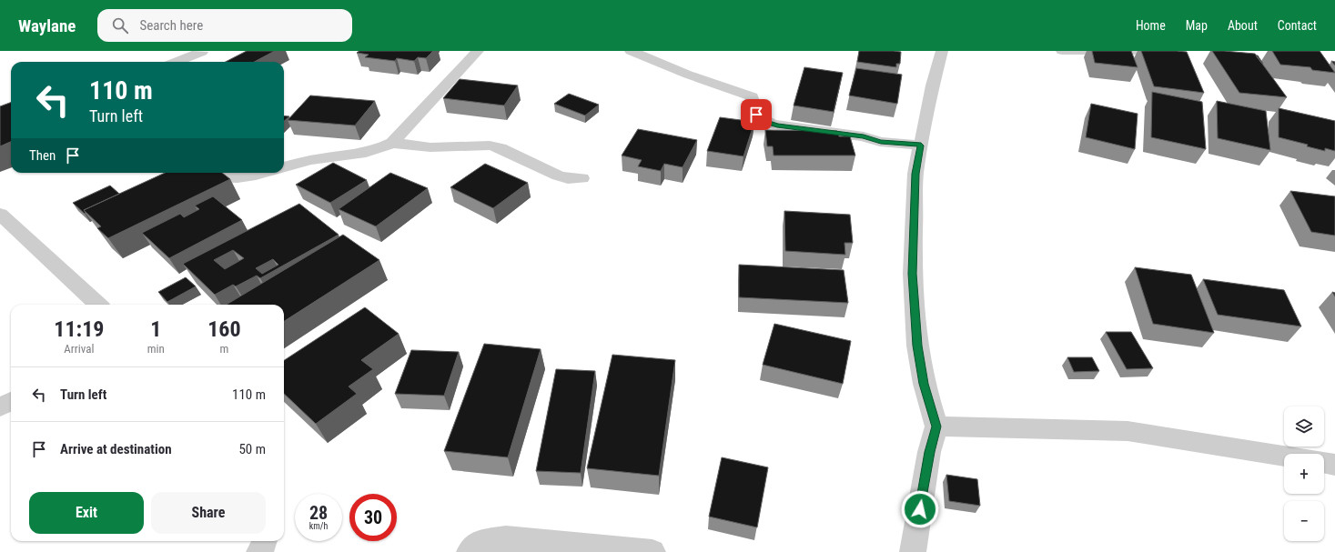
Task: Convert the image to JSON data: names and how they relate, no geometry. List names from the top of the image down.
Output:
{
  "page": {
    "header": "Waylane",
    "search": "Search here",
    "nav": [
      "Home",
      "Map",
      "About",
      "Contact"
    ],
    "turn": ["110 m", "Turn left"],
    "then": "Then",
    "eta": [
      "11:19",
      "Arrival",
      "1",
      "min",
      "160",
      "m"
    ],
    "list": [
      {
        "name": "Turn left",
        "value": "110 m"
      },
      {
        "name": "Arrive at destination",
        "value": "50 m"
      }
    ],
    "map_buttons": ["+", "−"],
    "buttons": ["Exit", "Share"],
    "speed": "28 km/h",
    "limit": "30"
  }
}
